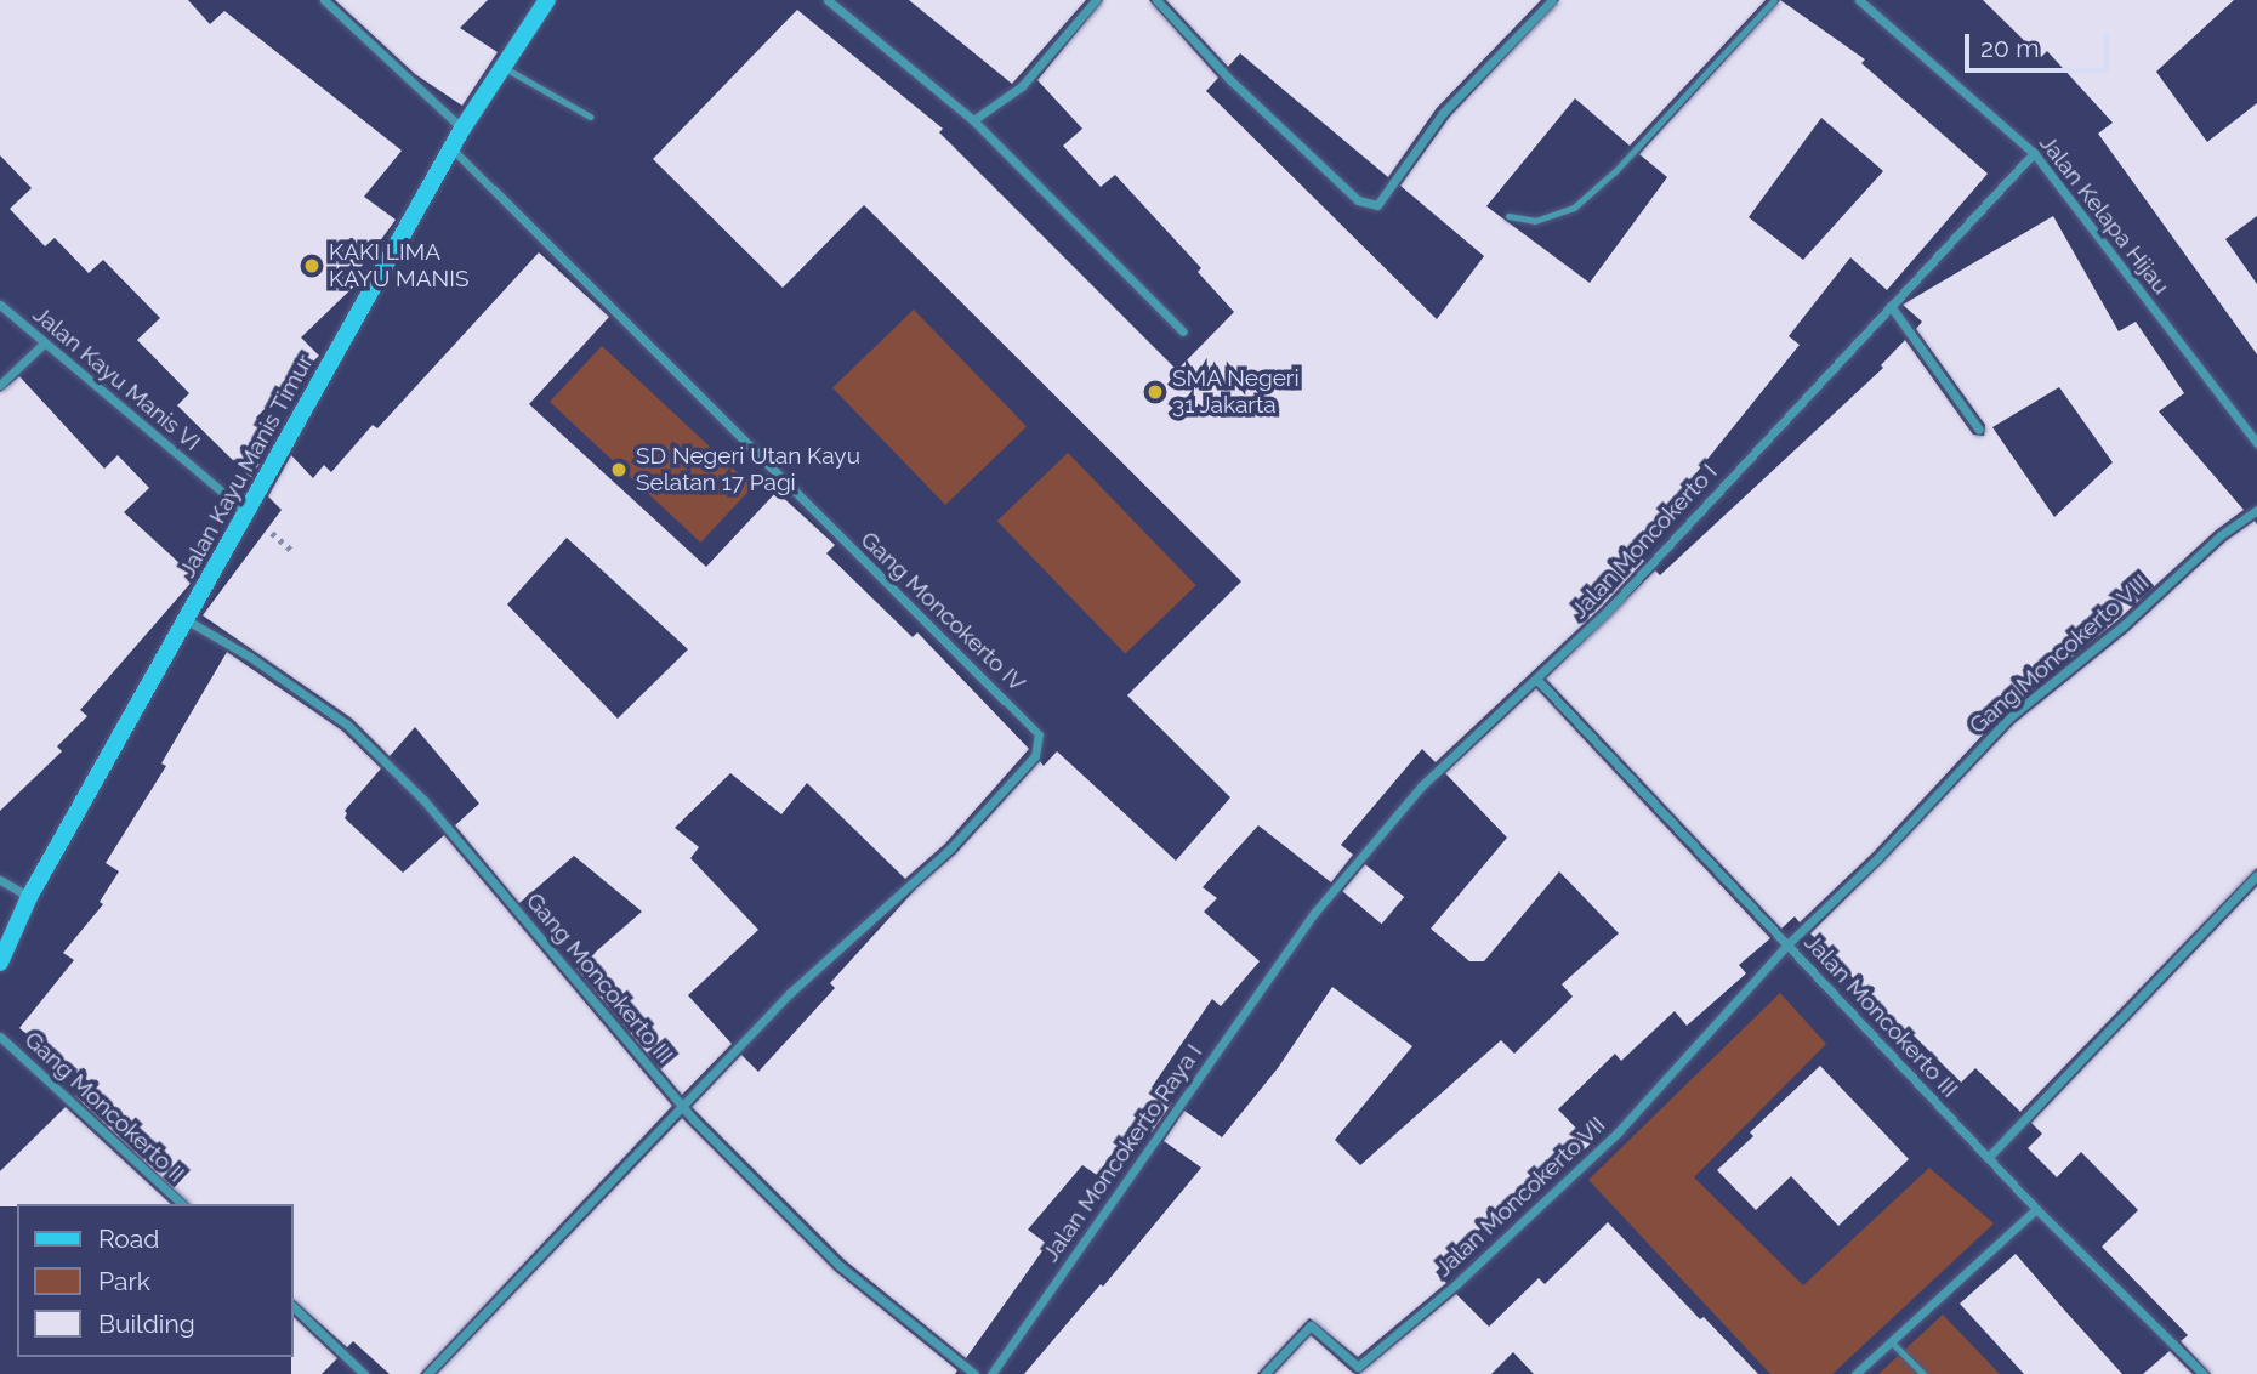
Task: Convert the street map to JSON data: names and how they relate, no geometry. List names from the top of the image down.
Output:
{
  "streets": {
    "street": [
      "Jalan Kelapa Hijau",
      "Jalan Kayu Manis VI",
      "Jalan Kayu Manis Timur",
      "Jalan Moncokerto I",
      "Gang Moncokerto IV",
      "Gang Moncokerto VIII",
      "Gang Moncokerto III",
      "Jalan Moncokerto III",
      "Gang Moncokerto II",
      "Jalan Moncokerto Raya I",
      "Jalan Moncokerto VII"
    ]
  },
  "crossings": [
    ["Jalan Kelapa Hijau", "Jalan Moncokerto I"],
    ["Jalan Kayu Manis VI", "Jalan Kayu Manis Timur"],
    ["Jalan Kayu Manis Timur", "Gang Moncokerto IV"],
    ["Jalan Kayu Manis Timur", "Gang Moncokerto III"],
    ["Jalan Moncokerto I", "Jalan Moncokerto III"],
    ["Jalan Moncokerto I", "Jalan Moncokerto Raya I"],
    ["Gang Moncokerto IV", "Gang Moncokerto III"],
    ["Gang Moncokerto VIII", "Jalan Moncokerto III"],
    ["Gang Moncokerto VIII", "Jalan Moncokerto VII"],
    ["Jalan Moncokerto III", "Jalan Moncokerto VII"]
  ],
  "places": ["KAKI LIMA KAYU MANIS", "SMA Negeri 31 Jakarta", "SD Negeri Utan Kayu Selatan 17 Pagi"],
  "legend": ["Road", "Park", "Building"],
  "scale_bar": "20 m"
}
